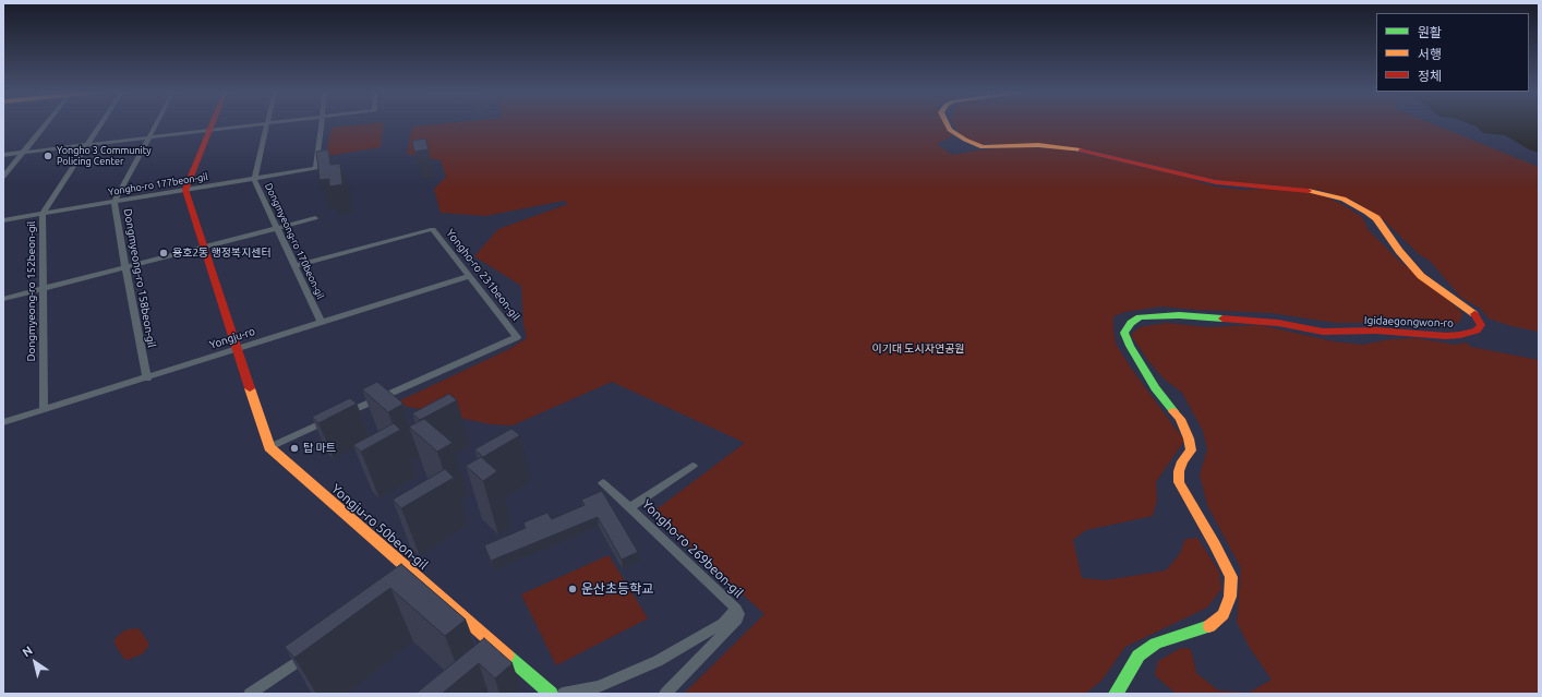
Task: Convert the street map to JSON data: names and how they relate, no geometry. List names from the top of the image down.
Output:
{
  "streets": {
    "street": [
      "Yongho-ro 177beon-gil",
      "Dongmyeong-ro 170beon-gil",
      "Yongho-ro 231beon-gil",
      "Dongmyeong-ro 158beon-gil",
      "Dongmyeong-ro 152beon-gil",
      "Igidaegongwon-ro",
      "Yongju-ro",
      "Yongju-ro 50beon-gil",
      "Yongho-ro 269beon-gil"
    ]
  },
  "crossings": [
    ["Yongho-ro 177beon-gil", "Dongmyeong-ro 170beon-gil"],
    ["Yongho-ro 177beon-gil", "Dongmyeong-ro 158beon-gil"],
    ["Yongho-ro 177beon-gil", "Dongmyeong-ro 152beon-gil"],
    ["Yongho-ro 177beon-gil", "Yongju-ro 50beon-gil"],
    ["Dongmyeong-ro 170beon-gil", "Yongho-ro 231beon-gil"],
    ["Dongmyeong-ro 170beon-gil", "Yongju-ro"],
    ["Yongho-ro 231beon-gil", "Yongju-ro"],
    ["Yongho-ro 231beon-gil", "Yongju-ro 50beon-gil"],
    ["Dongmyeong-ro 158beon-gil", "Yongju-ro"],
    ["Dongmyeong-ro 152beon-gil", "Yongju-ro"],
    ["Yongju-ro", "Yongju-ro 50beon-gil"]
  ],
  "parks": ["이기대 도시자연공원"],
  "places": [
    "Yongho 3 Community Policing Center",
    "용호2동 행정복지센터",
    "탑 마트",
    "운산초등학교"
  ],
  "legend": ["원활", "서행", "정체"],
  "north": "top left"
}
